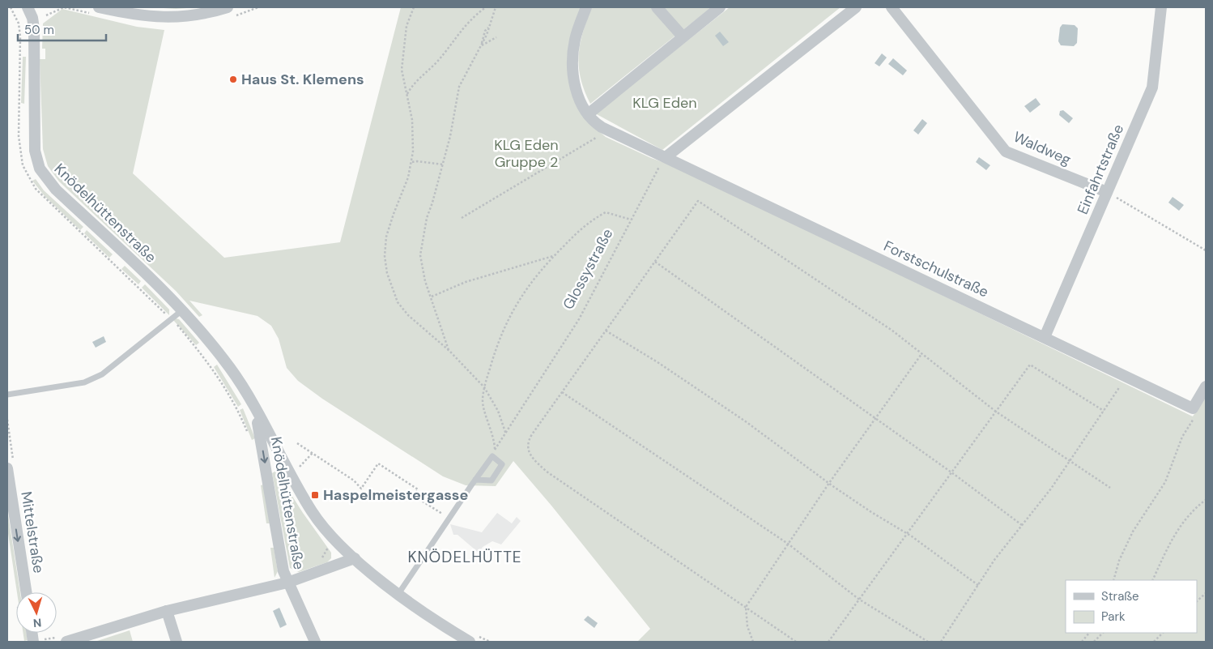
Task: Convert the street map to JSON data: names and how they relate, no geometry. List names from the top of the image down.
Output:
{
  "streets": {
    "street": [
      "Waldweg",
      "Einfahrtstraße",
      "Knödelhüttenstraße",
      "Forstschulstraße",
      "Mittelstraße"
    ],
    "path": ["Glossystraße"]
  },
  "crossings": [
    ["Waldweg", "Einfahrtstraße"],
    ["Einfahrtstraße", "Forstschulstraße"],
    ["Glossystraße", "Forstschulstraße"]
  ],
  "one_way": ["Mittelstraße"],
  "districts": ["KNÖDELHÜTTE"],
  "parks": ["KLG Eden", "KLG Eden Gruppe 2"],
  "places": {
    "other": ["Haus St. Klemens"],
    "transit": ["Haspelmeistergasse"]
  },
  "legend": ["Straße", "Park"],
  "scale_bar": "50 m",
  "north": "bottom"
}
